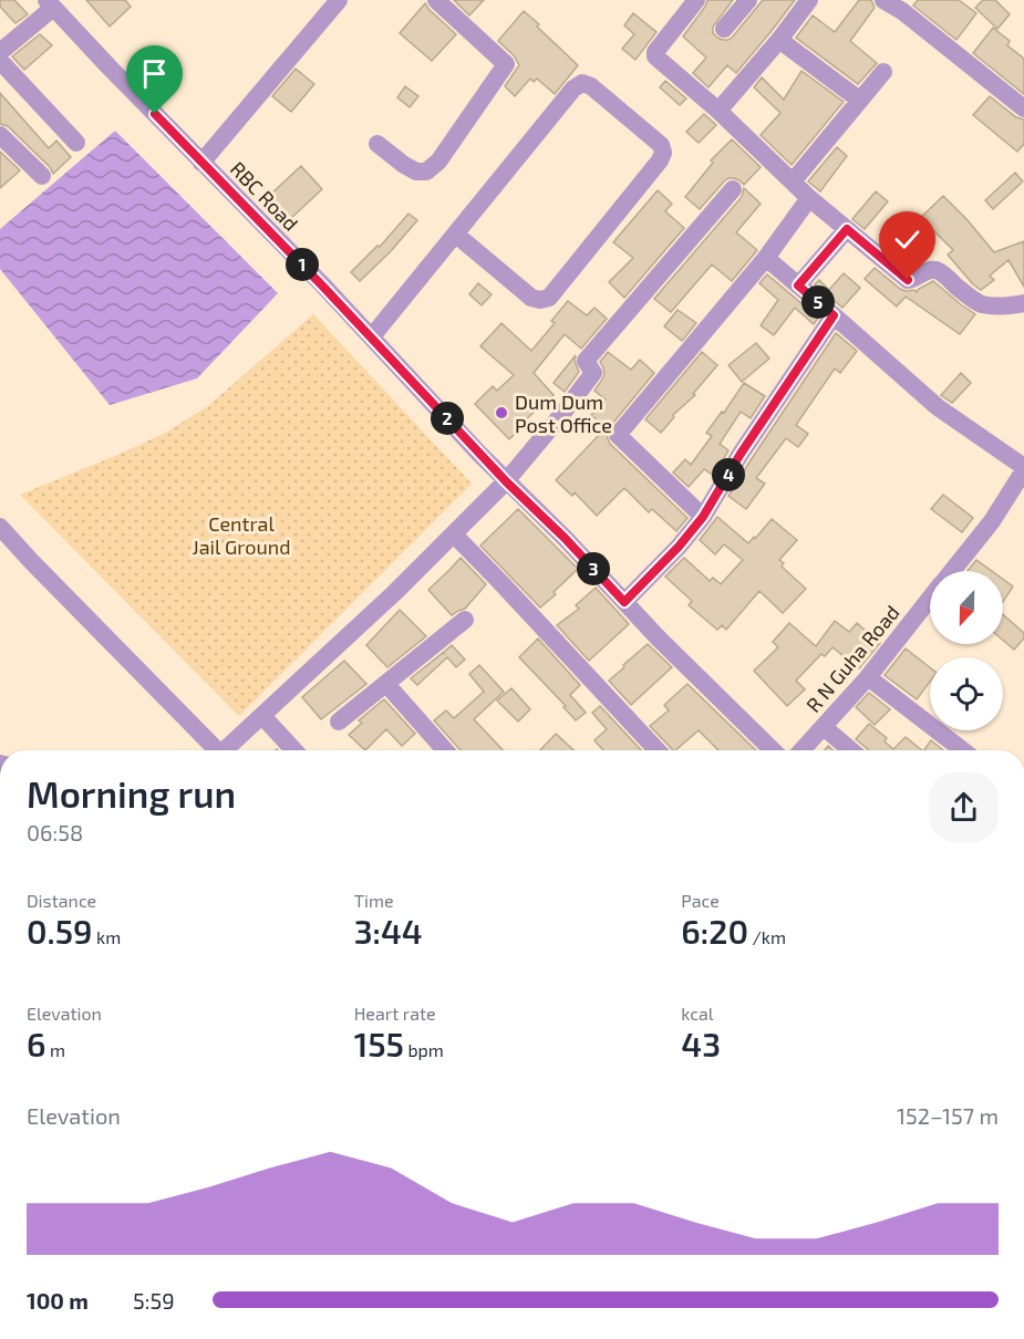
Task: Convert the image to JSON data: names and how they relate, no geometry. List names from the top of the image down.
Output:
{
  "streets": {
    "street": ["RBC Road", "R N Guha Road"]
  },
  "parks": ["Central Jail Ground"],
  "places": ["Dum Dum Post Office"],
  "north": "bottom",
  "page": {
    "pins": [
      "1",
      "5",
      "2",
      "4",
      "3"
    ],
    "heading": ["Morning run", "06:58"],
    "stats": [
      ["Distance", "0.59 km"],
      ["Time", "3:44"],
      ["Pace", "6:20 /km"],
      ["Elevation", "6 m"],
      ["Heart rate", "155 bpm"],
      ["kcal", "43"]
    ],
    "chart": ["Elevation", "152–157 m"],
    "list": [
      {
        "name": "100 m",
        "note": "5:59"
      }
    ]
  }
}
